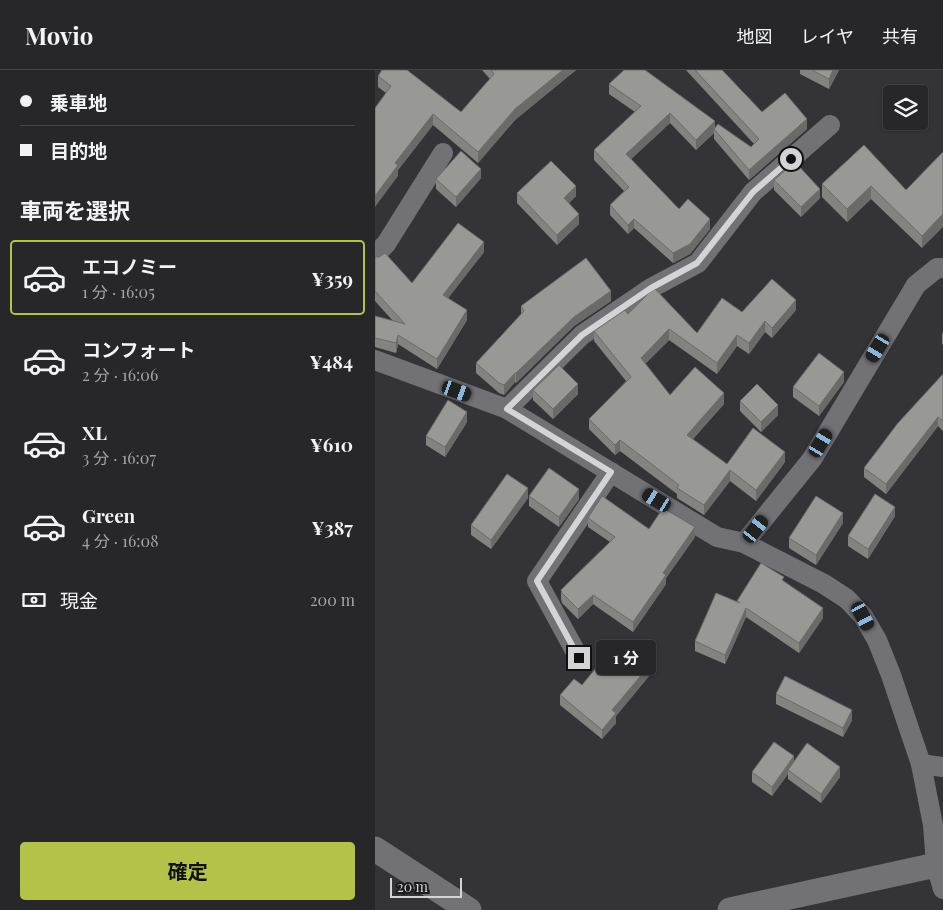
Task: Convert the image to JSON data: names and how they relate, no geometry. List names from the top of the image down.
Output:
{
  "scale_bar": "20 m",
  "page": {
    "header": "Movio",
    "nav": ["地図", "レイヤ", "共有"],
    "banner": ["乗車地", "目的地"],
    "heading": "車両を選択",
    "list": [
      {
        "name": "エコノミー",
        "note": "1 分 · 16:05",
        "value": "¥359"
      },
      {
        "name": "コンフォート",
        "note": "2 分 · 16:06",
        "value": "¥484"
      },
      {
        "name": "XL",
        "note": "3 分 · 16:07",
        "value": "¥610"
      },
      {
        "name": "Green",
        "note": "4 分 · 16:08",
        "value": "¥387"
      }
    ],
    "pay": ["現金", "200 m"],
    "bubble": "1 分",
    "buttons": "確定",
    "scale": "20 m"
  }
}
